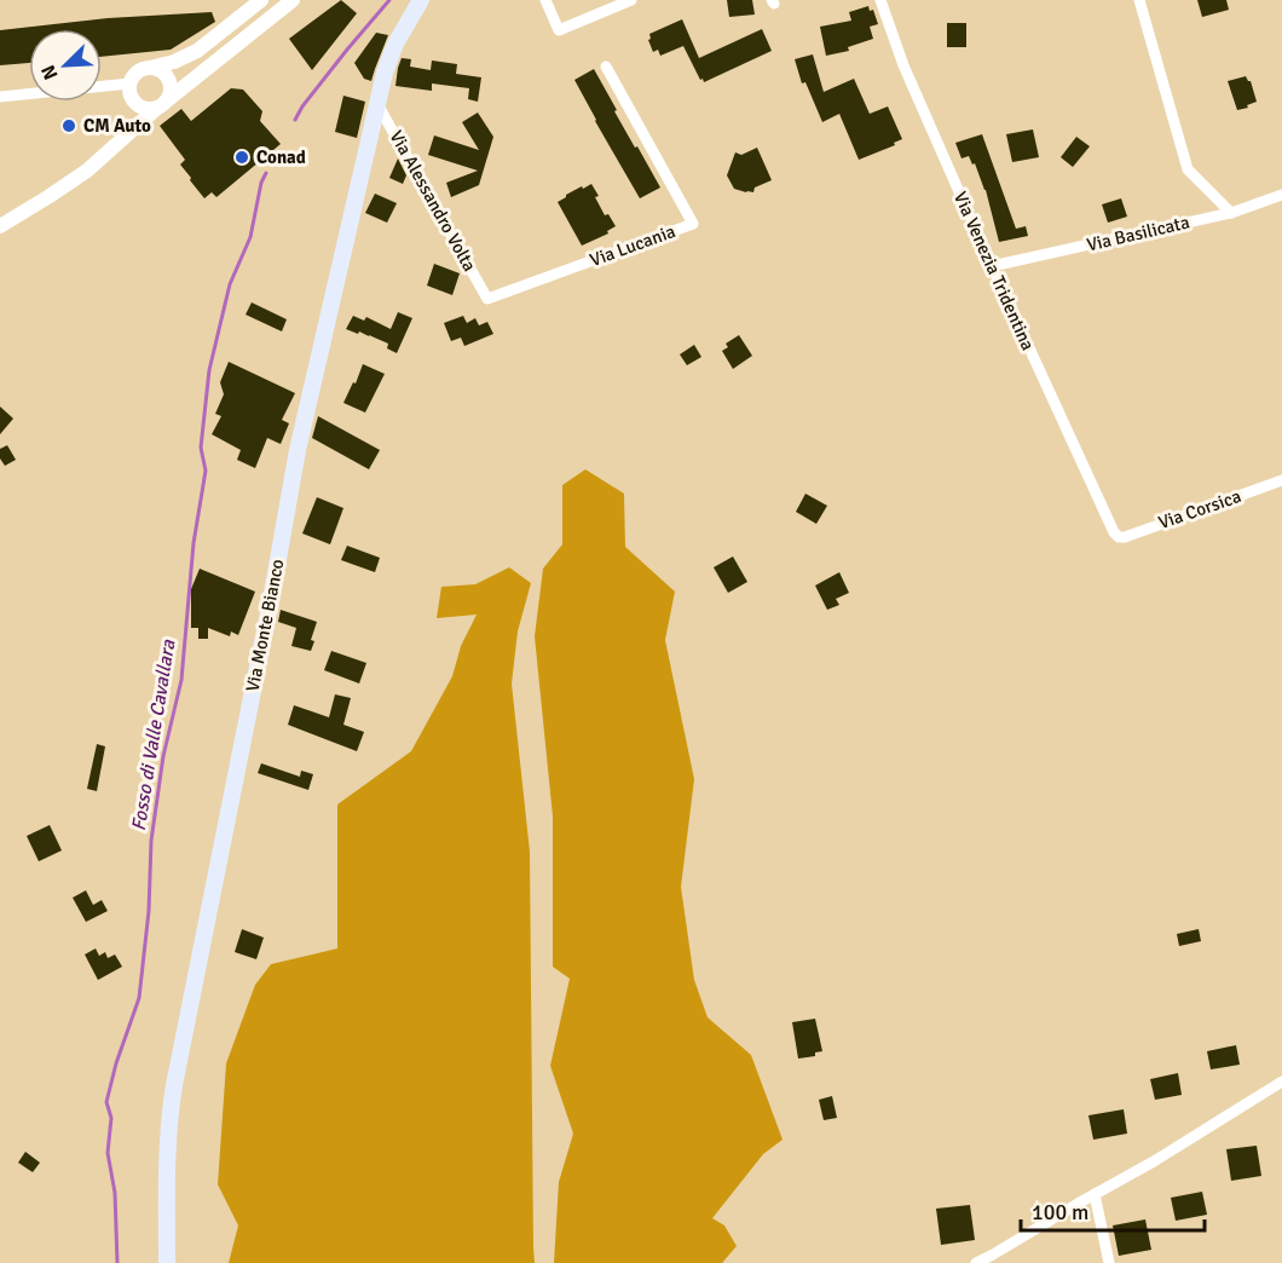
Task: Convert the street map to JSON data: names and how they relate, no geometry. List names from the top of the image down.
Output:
{
  "streets": {
    "main road": ["Via Monte Bianco"],
    "street": [
      "Via Alessandro Volta",
      "Via Basilicata",
      "Via Lucania",
      "Via Venezia Tridentina",
      "Via Corsica"
    ]
  },
  "crossings": [
    ["Via Alessandro Volta", "Via Lucania"],
    ["Via Alessandro Volta", "Via Monte Bianco"],
    ["Via Basilicata", "Via Venezia Tridentina"],
    ["Via Venezia Tridentina", "Via Corsica"]
  ],
  "water": ["Fosso di Valle Cavallara"],
  "places": ["CM Auto", "Conad"],
  "scale_bar": "100 m",
  "north": "bottom left"
}
